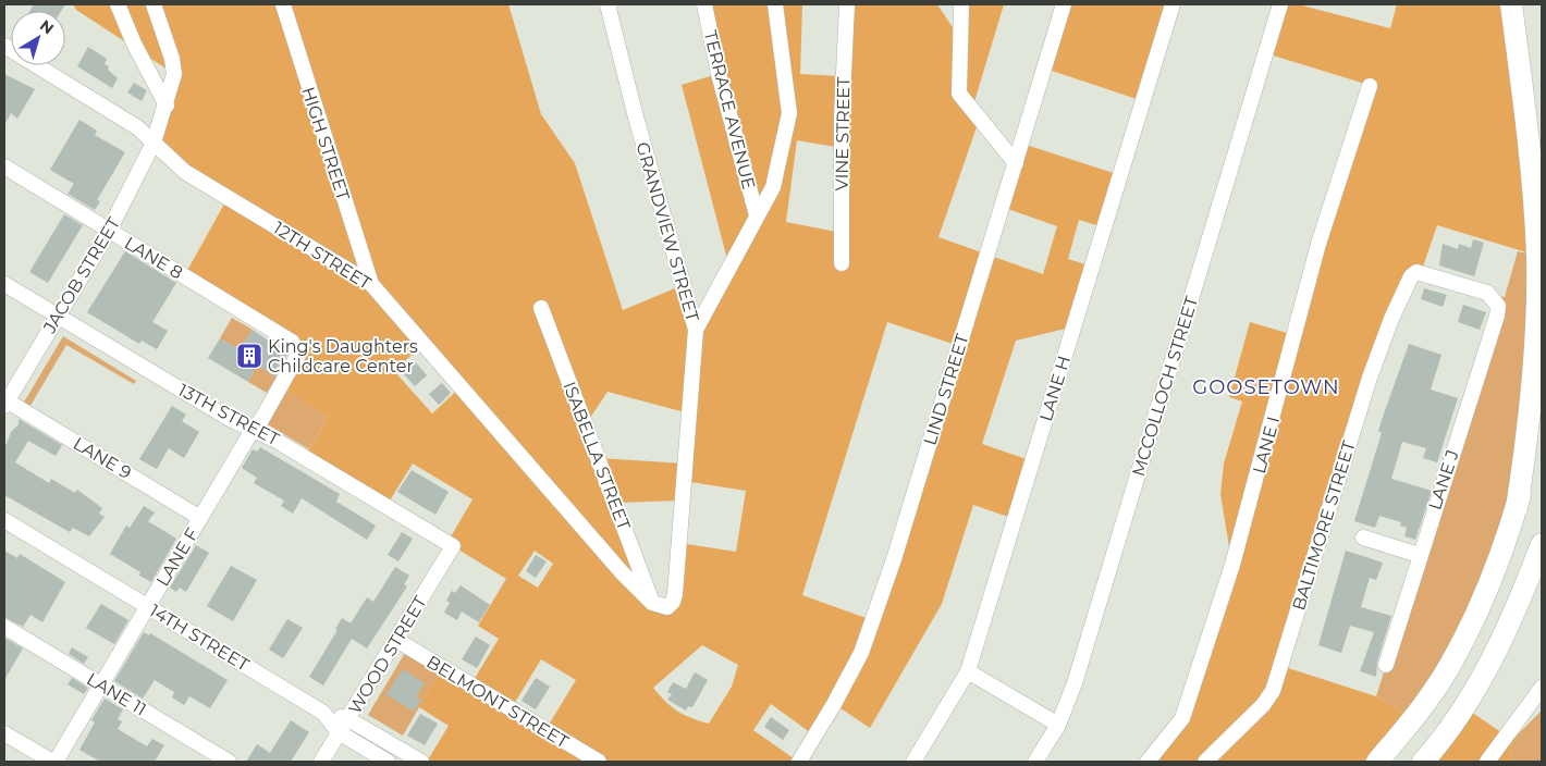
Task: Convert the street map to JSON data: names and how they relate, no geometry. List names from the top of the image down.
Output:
{
  "streets": {
    "street": [
      "TERRACE AVENUE",
      "VINE STREET",
      "HIGH STREET",
      "GRANDVIEW STREET",
      "12TH STREET",
      "LANE 8",
      "JACOB STREET",
      "MCCOLLOCH STREET",
      "LANE H",
      "LIND STREET",
      "13TH STREET",
      "LANE I",
      "ISABELLA STREET",
      "LANE 9",
      "LANE J",
      "BALTIMORE STREET",
      "LANE F",
      "14TH STREET",
      "WOOD STREET",
      "LANE 11",
      "BELMONT STREET"
    ]
  },
  "crossings": [
    ["HIGH STREET", "12TH STREET"],
    ["GRANDVIEW STREET", "12TH STREET"],
    ["GRANDVIEW STREET", "ISABELLA STREET"],
    ["12TH STREET", "JACOB STREET"],
    ["12TH STREET", "ISABELLA STREET"],
    ["LANE 8", "JACOB STREET"],
    ["LANE 8", "LANE F"],
    ["JACOB STREET", "13TH STREET"],
    ["JACOB STREET", "LANE 9"],
    ["13TH STREET", "LANE F"],
    ["13TH STREET", "WOOD STREET"],
    ["LANE 9", "LANE F"],
    ["LANE J", "BALTIMORE STREET"],
    ["LANE F", "14TH STREET"],
    ["LANE F", "LANE 11"],
    ["14TH STREET", "WOOD STREET"],
    ["WOOD STREET", "BELMONT STREET"]
  ],
  "districts": ["GOOSETOWN"],
  "places": {
    "building": ["King's Daughters Childcare Center"]
  },
  "north": "top right"
}
